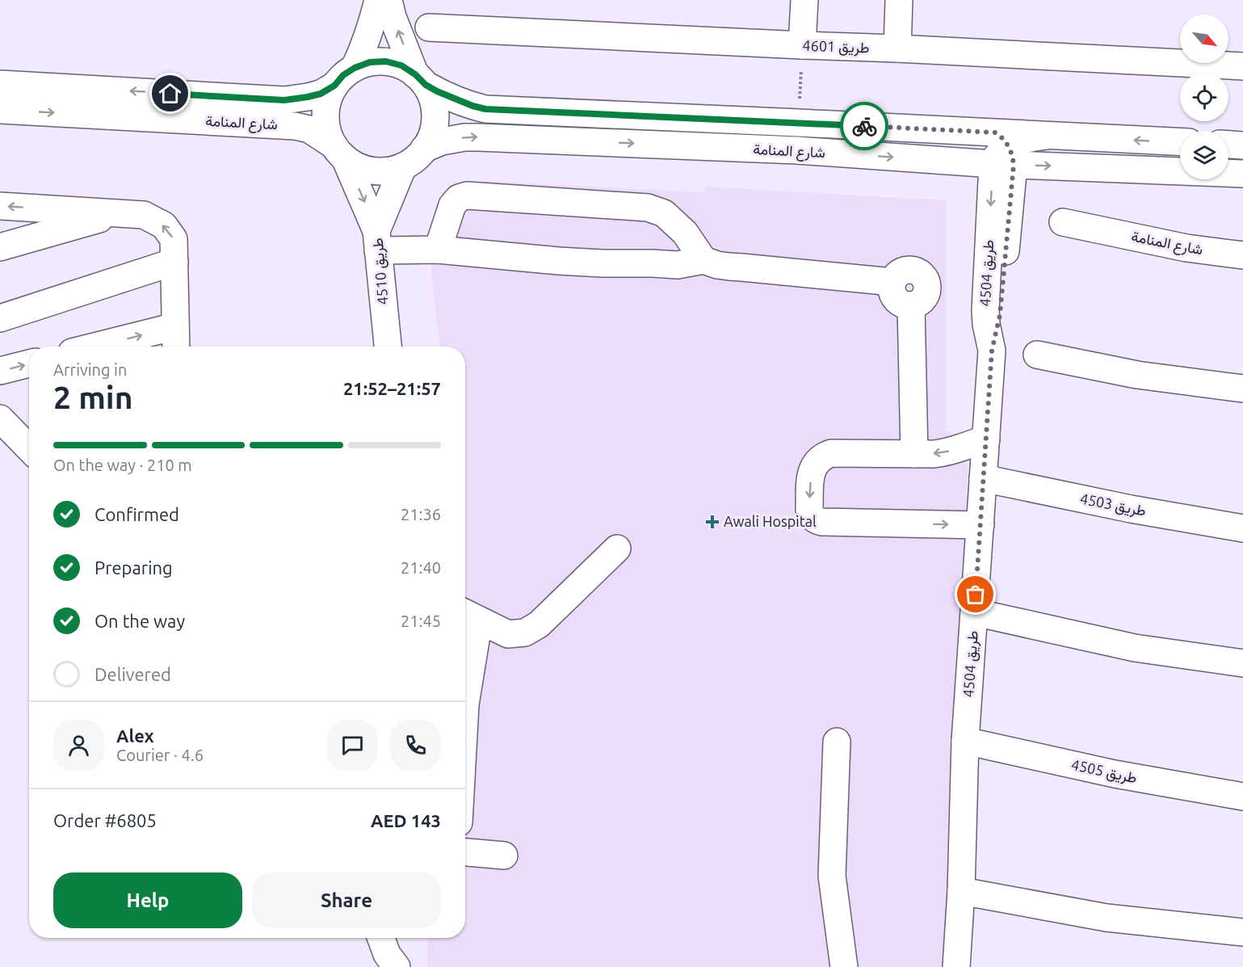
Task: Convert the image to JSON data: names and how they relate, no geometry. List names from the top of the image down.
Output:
{
  "streets": {
    "street": [
      "طريق 4601",
      "شارع المنامة",
      "طريق 4510",
      "طريق 4504",
      "طريق 4503",
      "طريق 4505"
    ]
  },
  "crossings": [
    ["شارع المنامة", "طريق 4510"],
    ["شارع المنامة", "طريق 4504"],
    ["طريق 4504", "طريق 4503"],
    ["طريق 4504", "طريق 4505"]
  ],
  "places": {
    "health": ["Awali Hospital"]
  },
  "north": "bottom right",
  "page": {
    "heading": ["2 min", "Arriving in", "21:52–21:57"],
    "panel": [
      "Alex",
      "Courier · 4.6",
      "Order #6805",
      "AED 143"
    ],
    "bar": "On the way · 210 m",
    "list": [
      ["Confirmed", "21:36"],
      ["Preparing", "21:40"],
      ["On the way", "21:45"],
      "Delivered"
    ],
    "buttons": ["Help", "Share"]
  }
}
